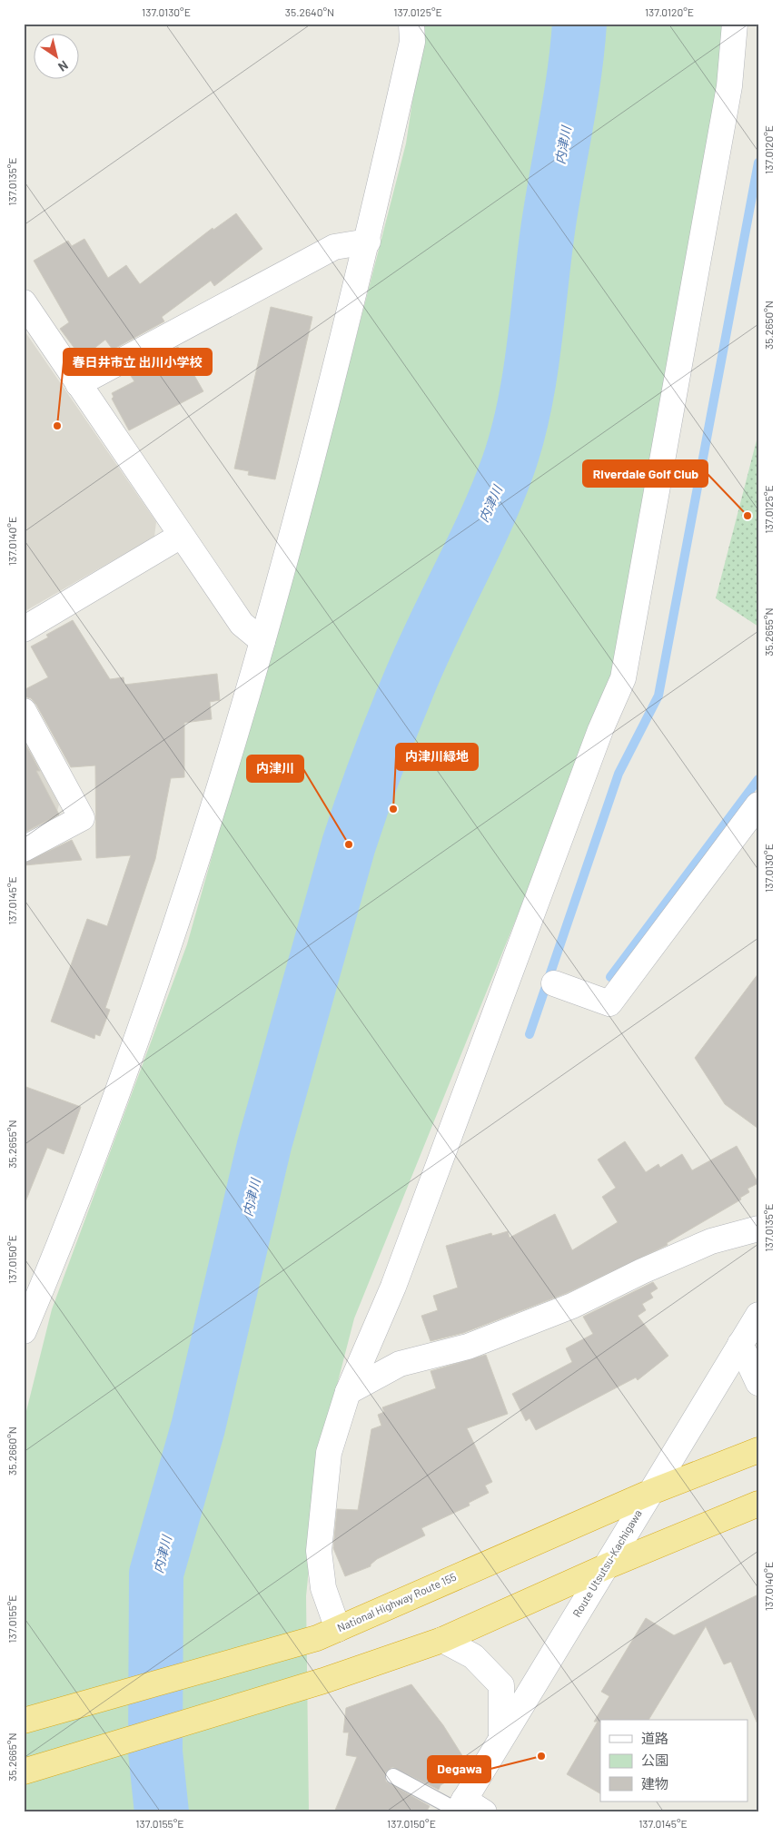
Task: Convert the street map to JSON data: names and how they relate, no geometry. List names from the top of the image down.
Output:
{
  "streets": {
    "highway": ["National Highway Route 155"],
    "street": ["Route Utsutsu-Kachigawa"]
  },
  "crossings": [
    ["Route Utsutsu-Kachigawa", "National Highway Route 155"]
  ],
  "water": ["内津川"],
  "places": [
    "春日井市立 出川小学校",
    "Riverdale Golf Club",
    "内津川緑地",
    "内津川",
    "Degawa"
  ],
  "legend": ["道路", "公園", "建物"],
  "north": "bottom right",
  "coordinates": [
    "137.0130°E",
    "35.2640°N",
    "137.0125°E",
    "137.0120°E",
    "137.0135°E",
    "35.2650°N",
    "137.0140°E",
    "35.2655°N",
    "137.0145°E",
    "137.0150°E",
    "35.2660°N",
    "137.0155°E",
    "35.2665°N"
  ]
}
